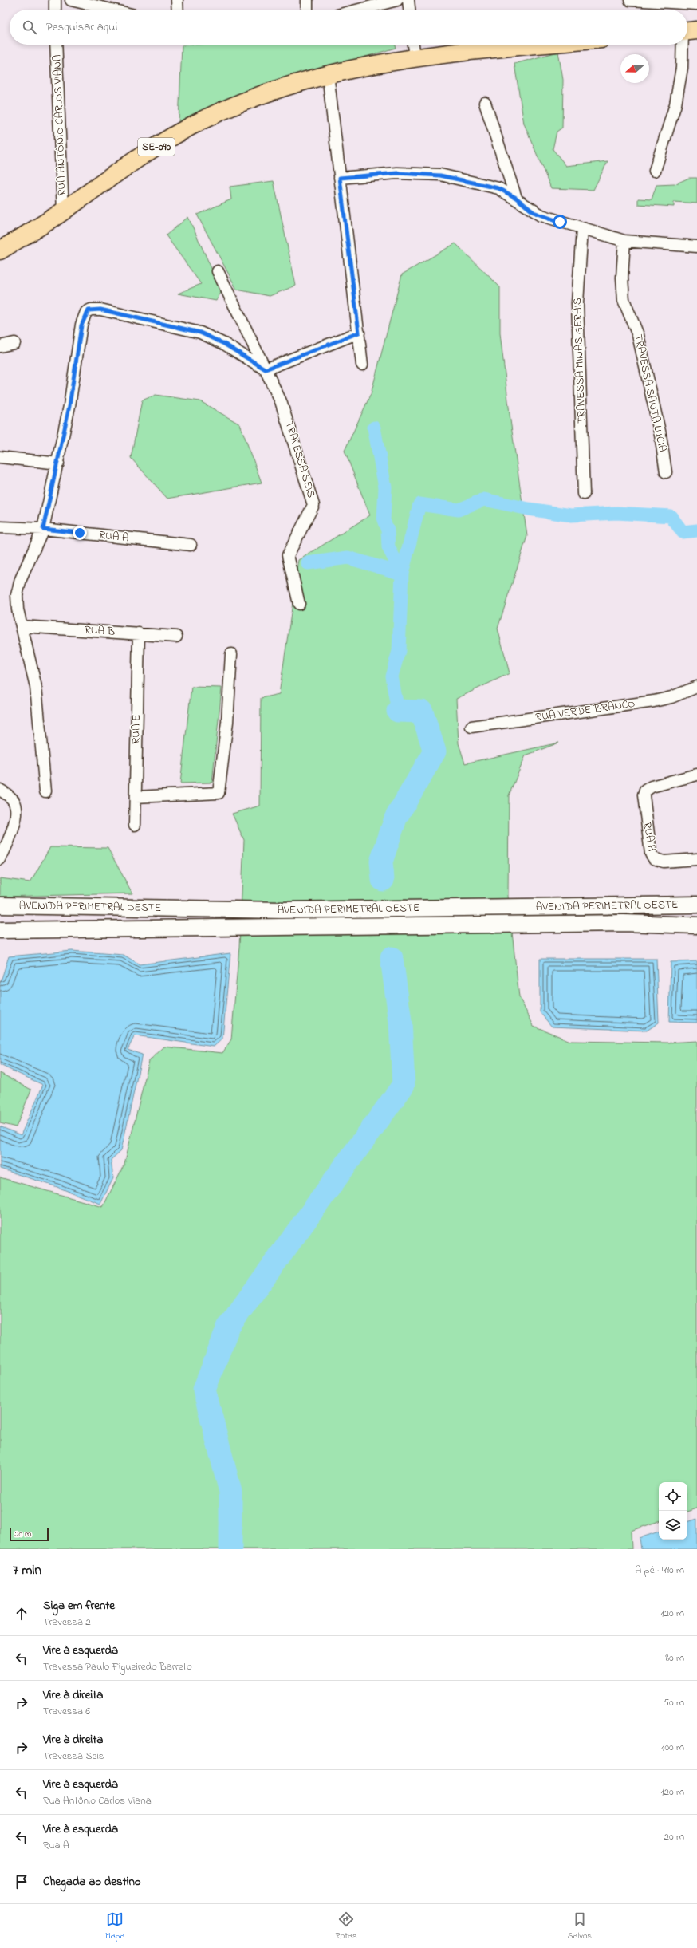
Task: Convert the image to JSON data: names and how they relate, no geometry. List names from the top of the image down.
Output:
{
  "streets": {
    "main road": ["SE-090", "AVENIDA PERIMETRAL OESTE"],
    "street": [
      "RUA ANTÔNIO CARLOS VIANA",
      "TRAVESSA MINAS GERAIS",
      "TRAVESSA SANTA LUCIA",
      "TRAVESSA SEIS",
      "RUA A",
      "RUA B",
      "RUA VERDE BRANCO",
      "RUA E",
      "RUA H"
    ]
  },
  "crossings": [
    ["RUA ANTÔNIO CARLOS VIANA", "SE-090"],
    ["RUA B", "RUA E"]
  ],
  "scale_bar": "20 m",
  "north": "left",
  "page": {
    "search": "Pesquisar aqui",
    "scale": "20 m",
    "heading": ["7 min", "A pé · 490 m"],
    "list": [
      ["Siga em frente", "Travessa 2", "120 m"],
      ["Vire à esquerda", "Travessa Paulo Figueiredo Barreto", "80 m"],
      ["Vire à direita", "Travessa 6", "50 m"],
      ["Vire à direita", "Travessa Seis", "100 m"],
      ["Vire à esquerda", "Rua Antônio Carlos Viana", "120 m"],
      ["Vire à esquerda", "Rua A", "20 m"],
      "Chegada ao destino"
    ],
    "nav": ["Mapa", "Rotas", "Salvos"]
  }
}
